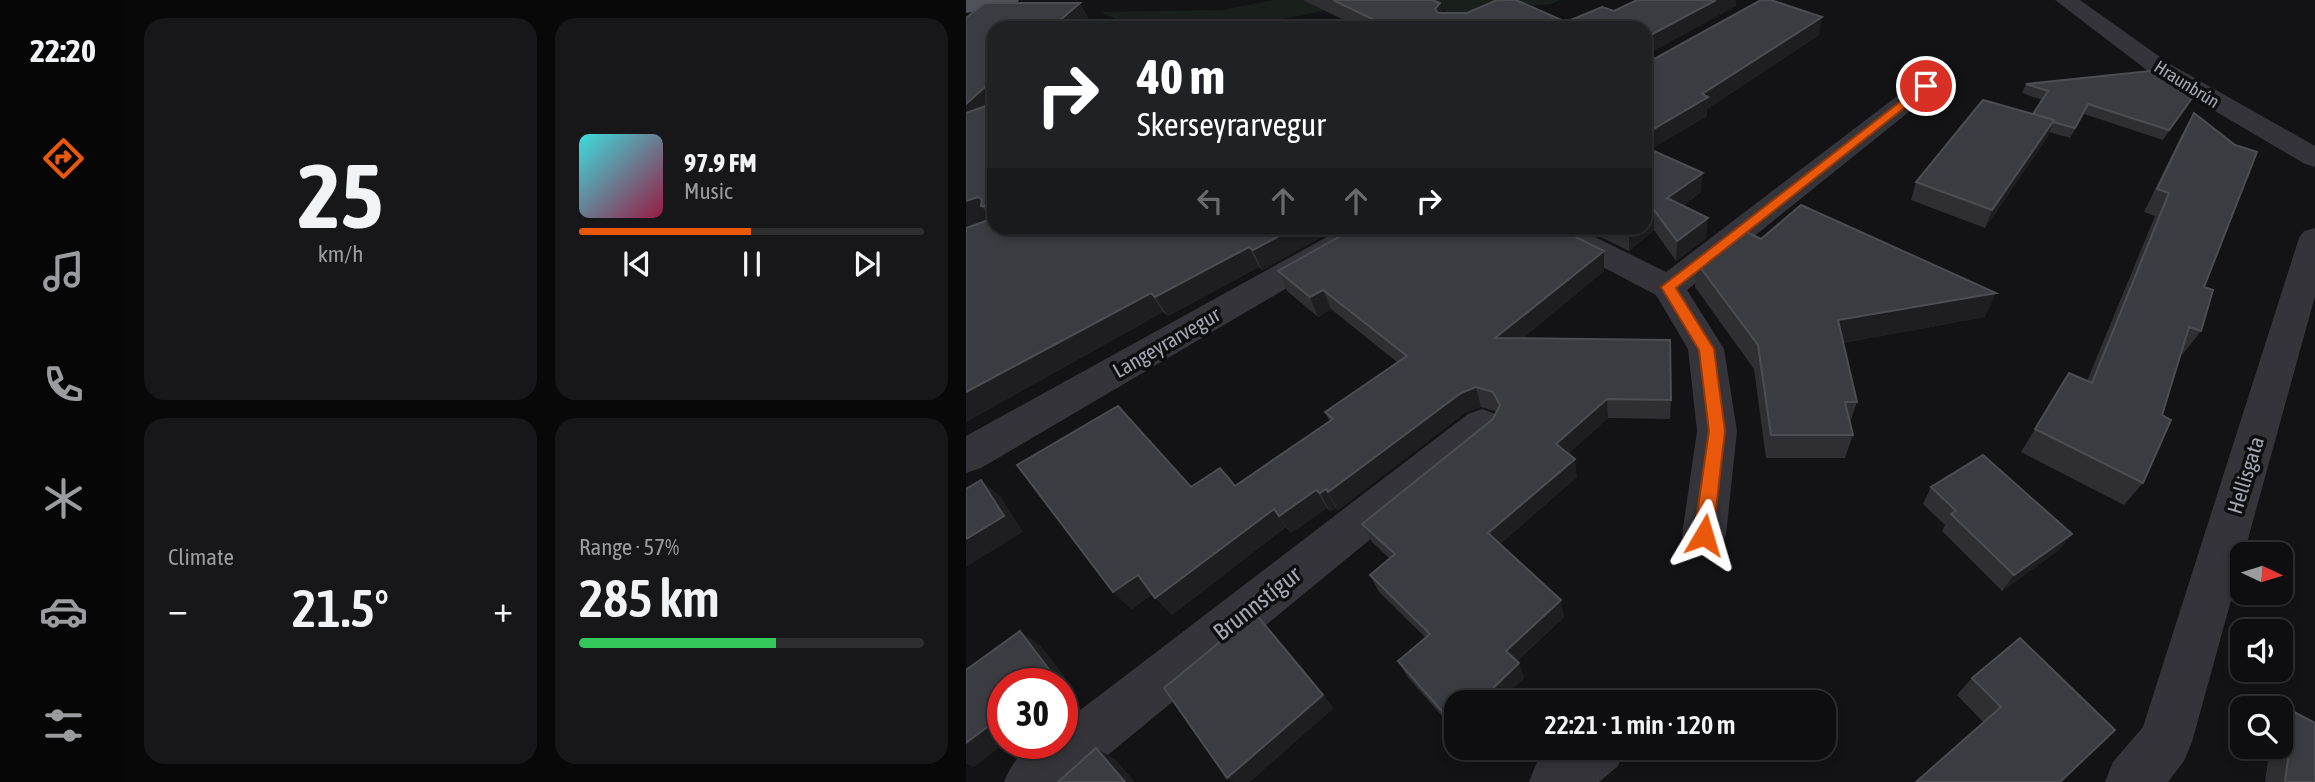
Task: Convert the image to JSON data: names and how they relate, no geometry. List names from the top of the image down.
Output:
{
  "streets": {
    "street": [
      "Hraunbrún",
      "Langeyrarvegur",
      "Hellisgata",
      "Brunnstígur"
    ]
  },
  "north": "right",
  "page": {
    "tabs": "22:20",
    "tile": [
      ["25", "km/h"],
      "Climate",
      ["Range · 57%", "285 km"]
    ],
    "turn": ["40 m", "Skerseyrarvegur"],
    "song": ["97.9 FM", "Music"],
    "heat": ["−", "21.5°", "+"],
    "limit": "30",
    "trip": "22:21 · 1 min · 120 m"
  }
}
